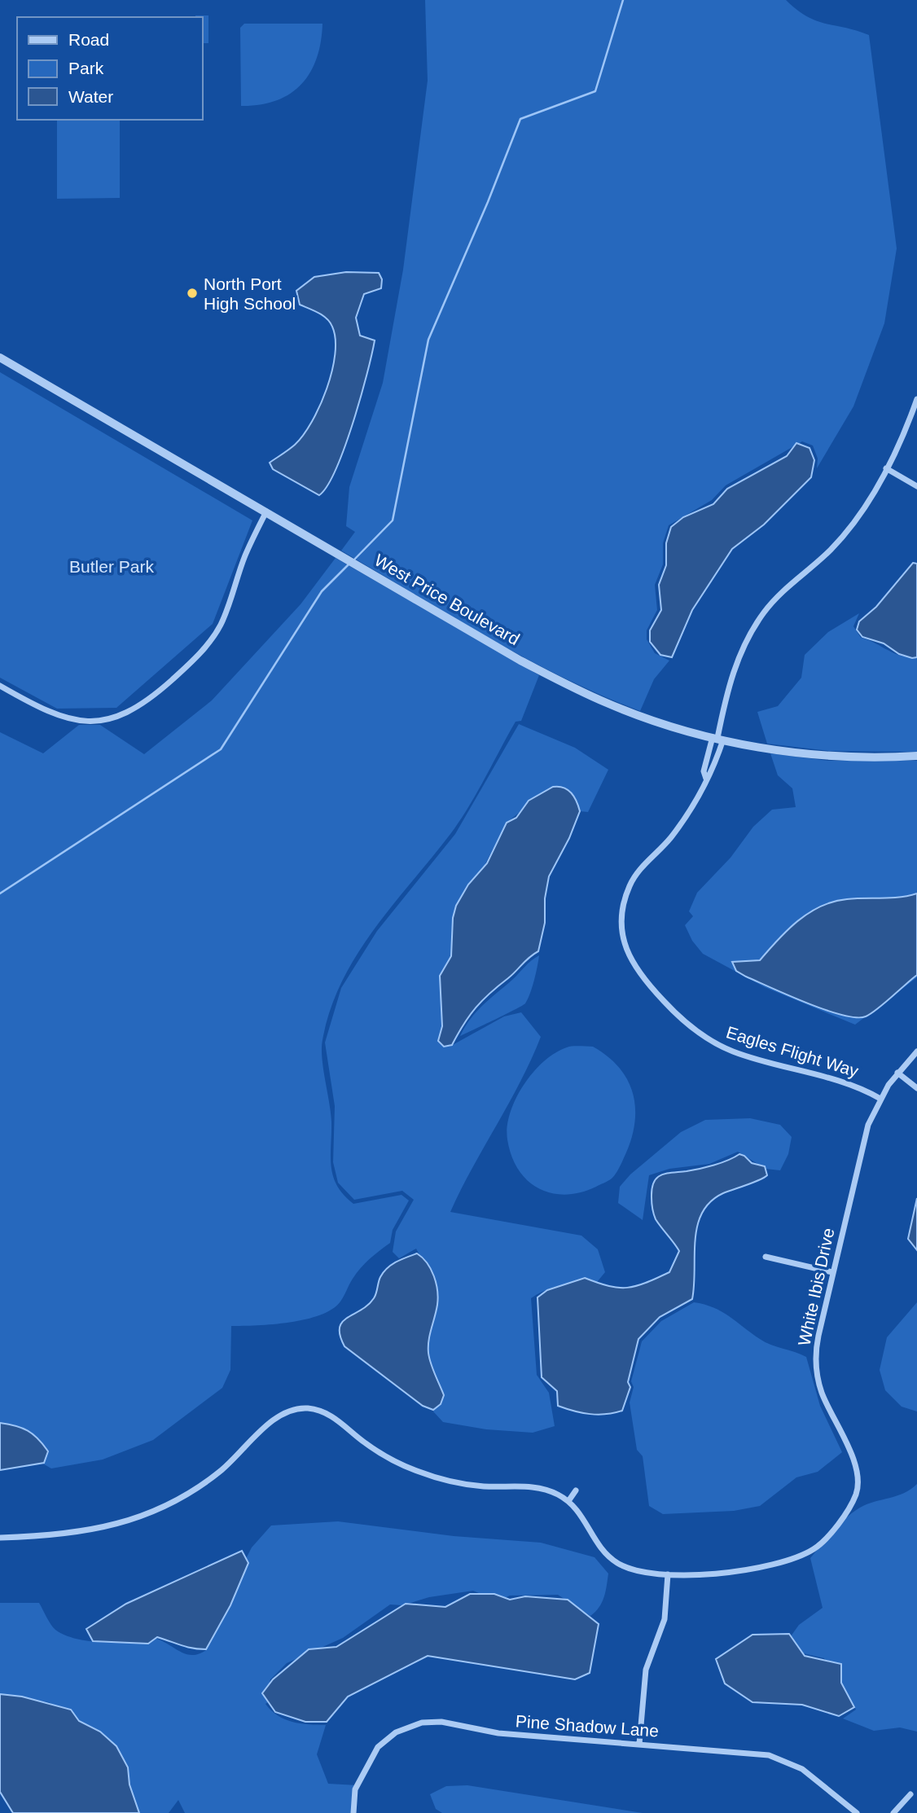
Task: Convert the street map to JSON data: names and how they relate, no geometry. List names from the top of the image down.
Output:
{
  "streets": {
    "street": [
      "West Price Boulevard",
      "Eagles Flight Way",
      "White Ibis Drive",
      "Pine Shadow Lane"
    ]
  },
  "crossings": [
    ["West Price Boulevard", "Eagles Flight Way"],
    ["Eagles Flight Way", "White Ibis Drive"]
  ],
  "parks": ["Butler Park"],
  "places": ["North Port High School"],
  "legend": ["Road", "Park", "Water"]
}
